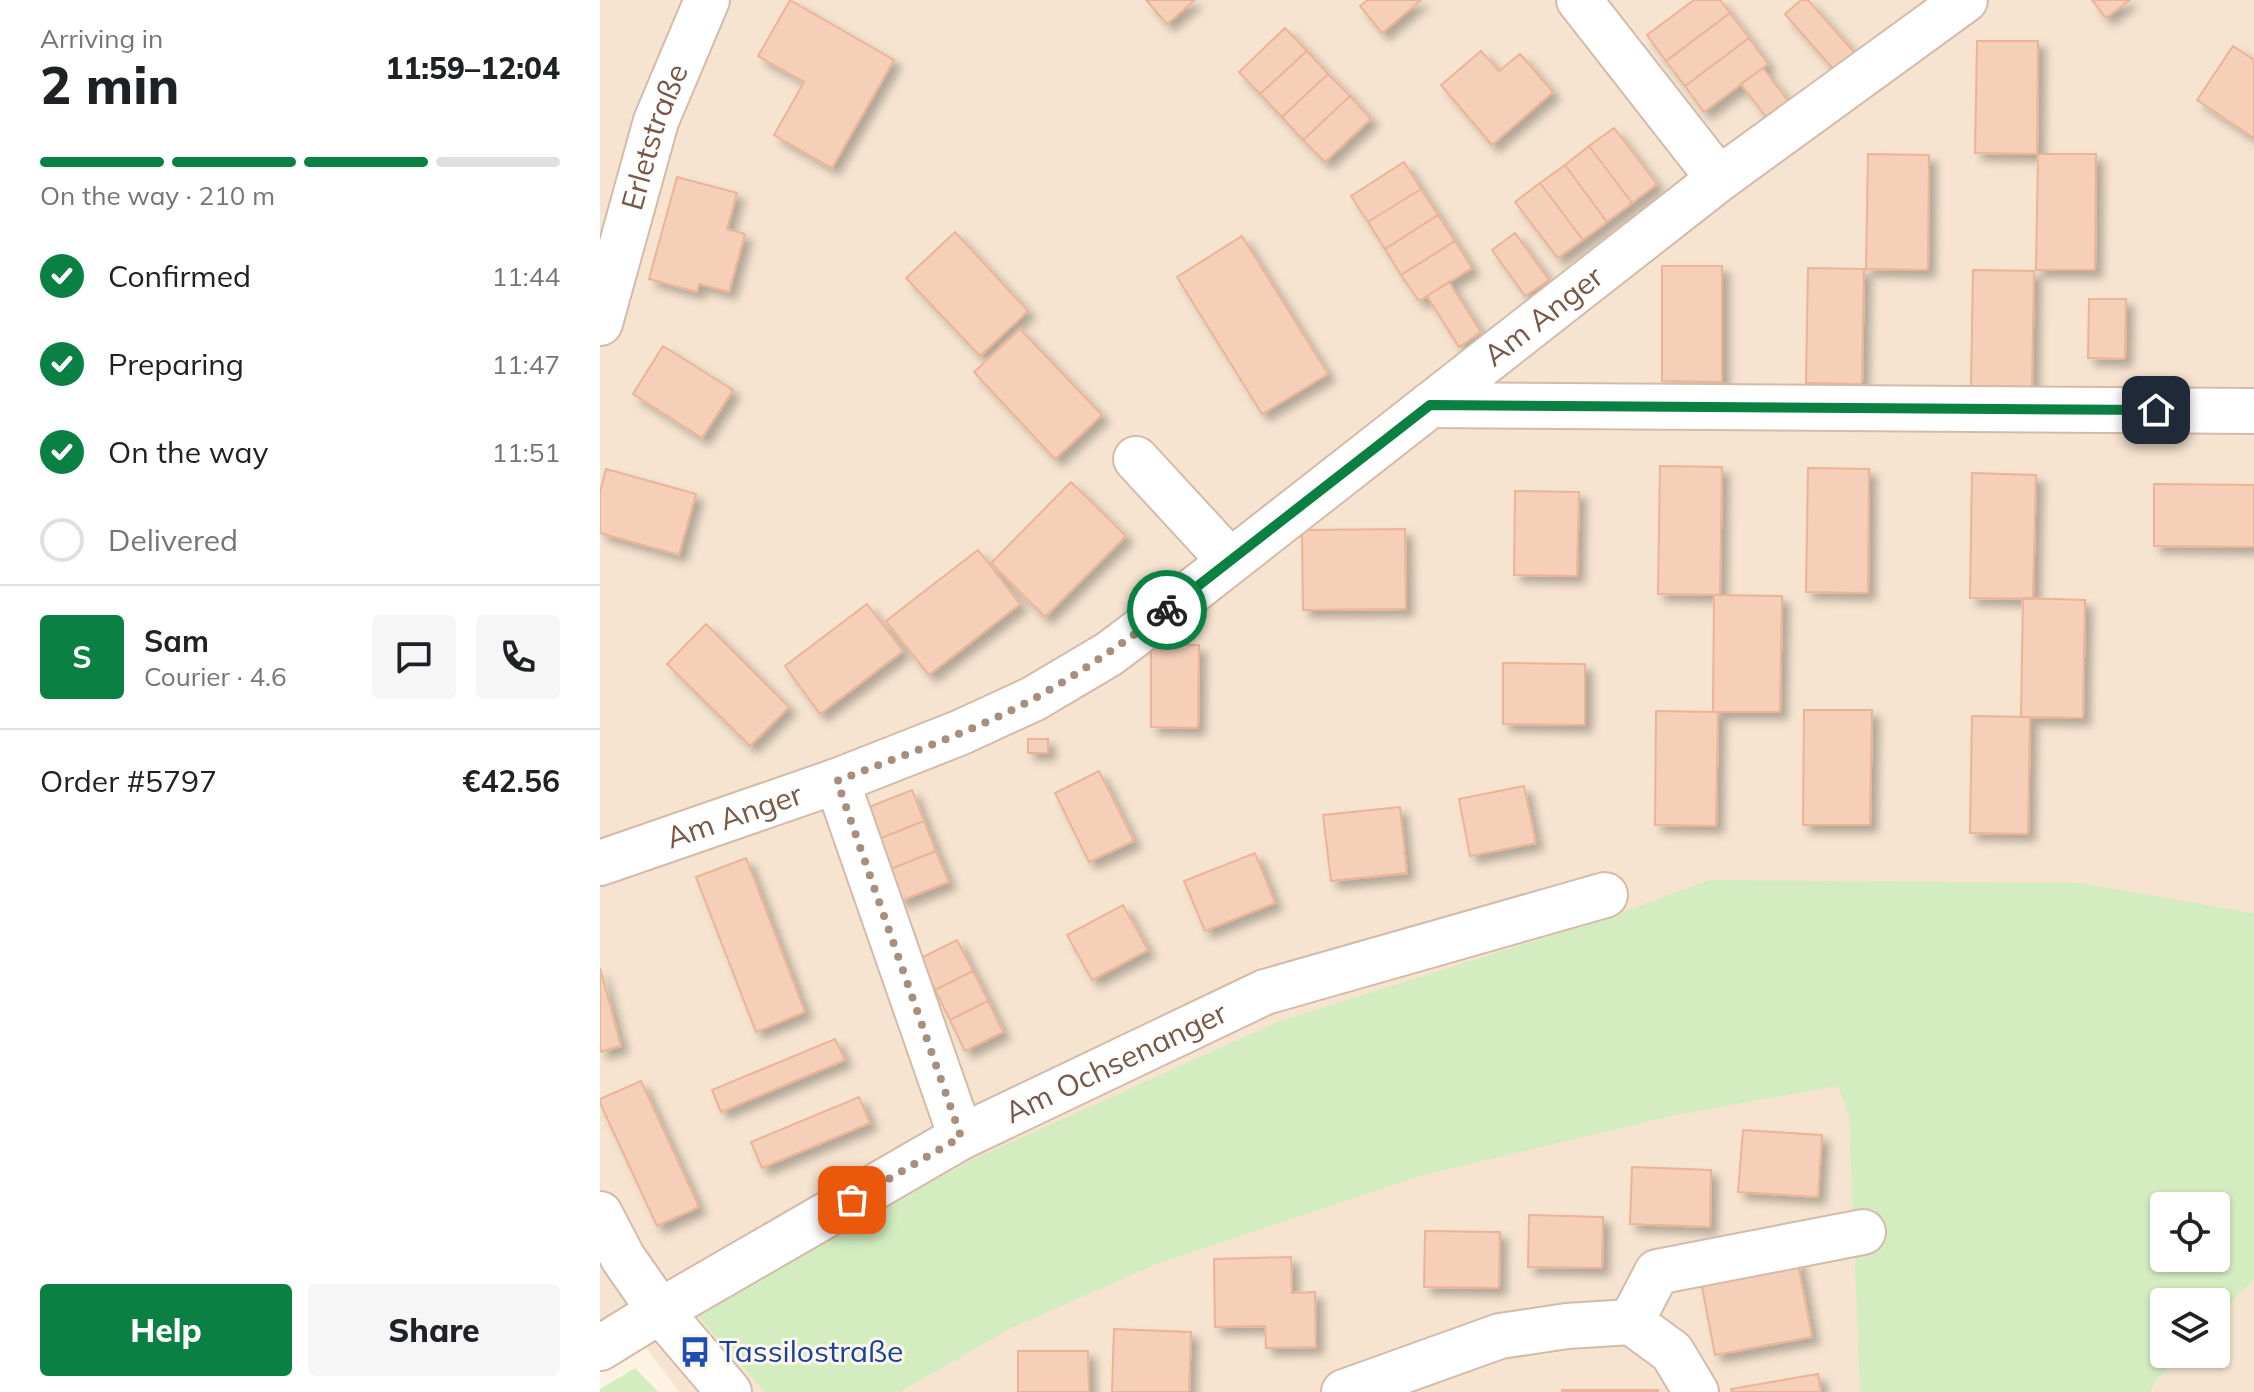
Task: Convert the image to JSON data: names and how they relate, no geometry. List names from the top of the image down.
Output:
{
  "streets": {
    "street": ["Erletstraße", "Am Anger", "Am Ochsenanger"]
  },
  "places": {
    "bus stop": ["Tassilostraße"]
  },
  "page": {
    "heading": ["2 min", "Arriving in", "11:59–12:04"],
    "panel": [
      "Sam",
      "Courier · 4.6",
      "Order #5797",
      "€42.56"
    ],
    "bar": "On the way · 210 m",
    "list": [
      ["Confirmed", "11:44"],
      ["Preparing", "11:47"],
      ["On the way", "11:51"],
      "Delivered"
    ],
    "round": "S",
    "buttons": ["Help", "Share"]
  }
}
